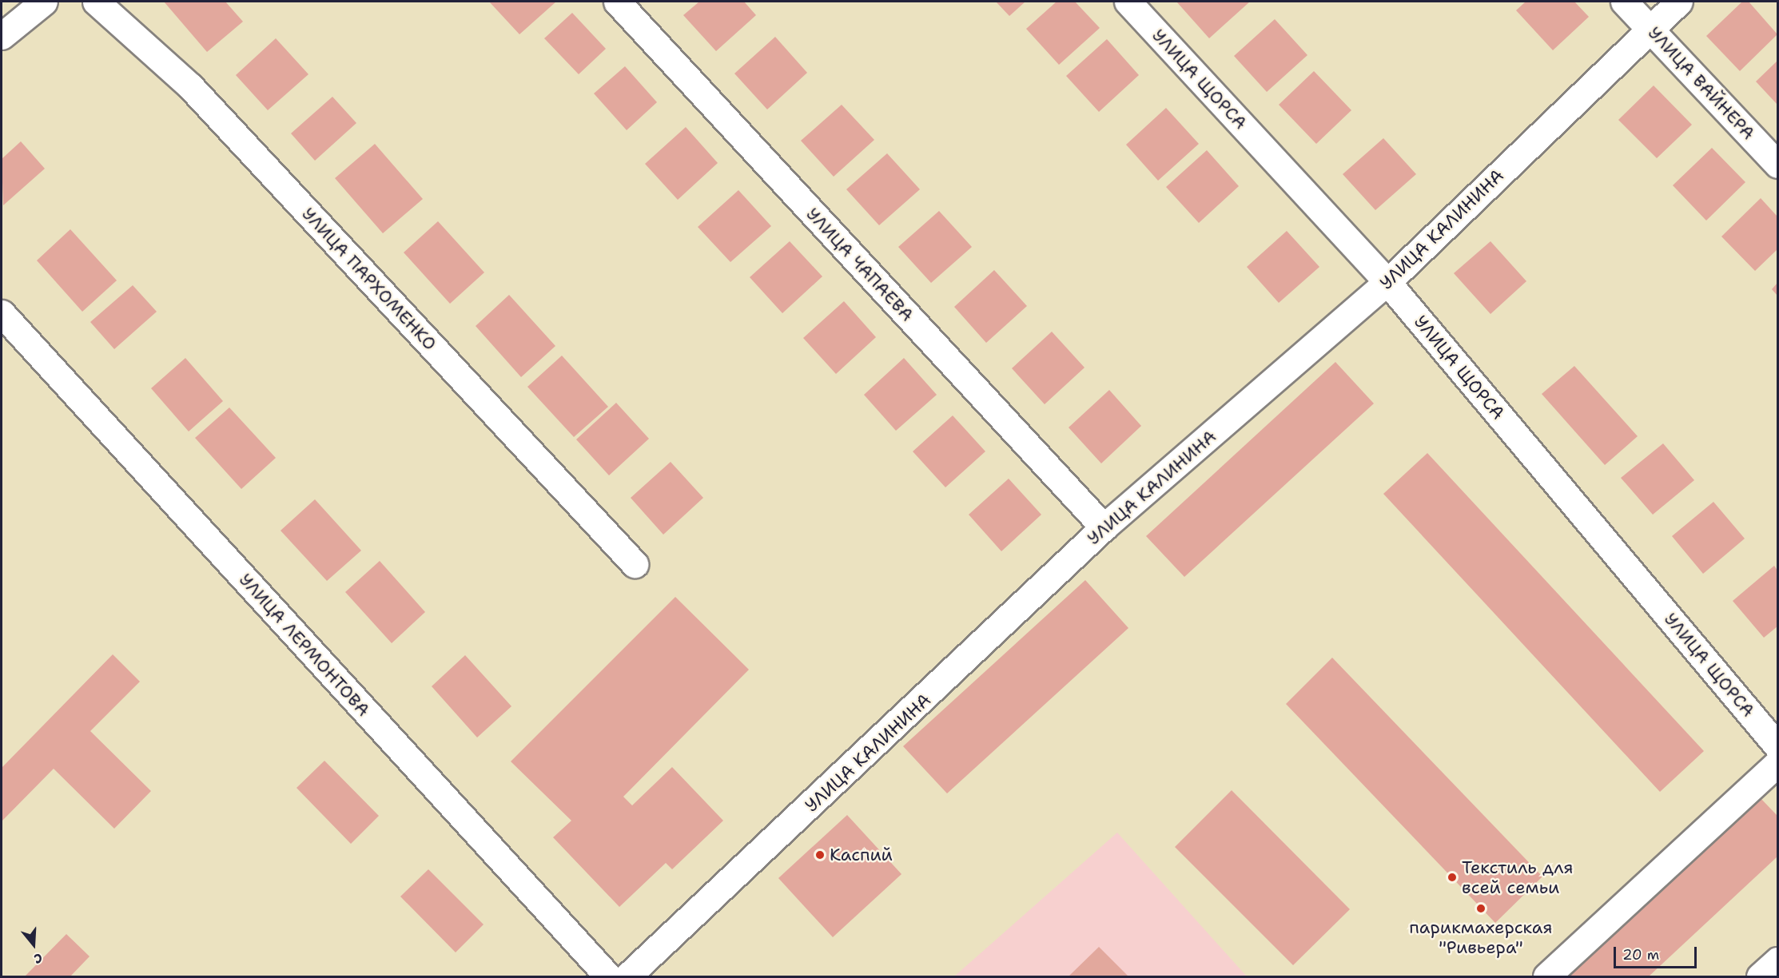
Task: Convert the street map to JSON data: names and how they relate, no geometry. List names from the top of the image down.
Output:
{
  "streets": {
    "street": [
      "УЛИЦА ЩОРСА",
      "УЛИЦА ВАЙНЕРА",
      "УЛИЦА КАЛИНИНА",
      "УЛИЦА ЧАПАЕВА",
      "УЛИЦА ПАРХОМЕНКО",
      "УЛИЦА ЛЕРМОНТОВА"
    ]
  },
  "crossings": [
    ["УЛИЦА ЩОРСА", "УЛИЦА КАЛИНИНА"],
    ["УЛИЦА ВАЙНЕРА", "УЛИЦА КАЛИНИНА"],
    ["УЛИЦА КАЛИНИНА", "УЛИЦА ЧАПАЕВА"]
  ],
  "places": ["Каспий", "Текстиль для всей семьи", "парикмахерская \"Ривьера\""],
  "scale_bar": "20 m",
  "north": "bottom"
}
